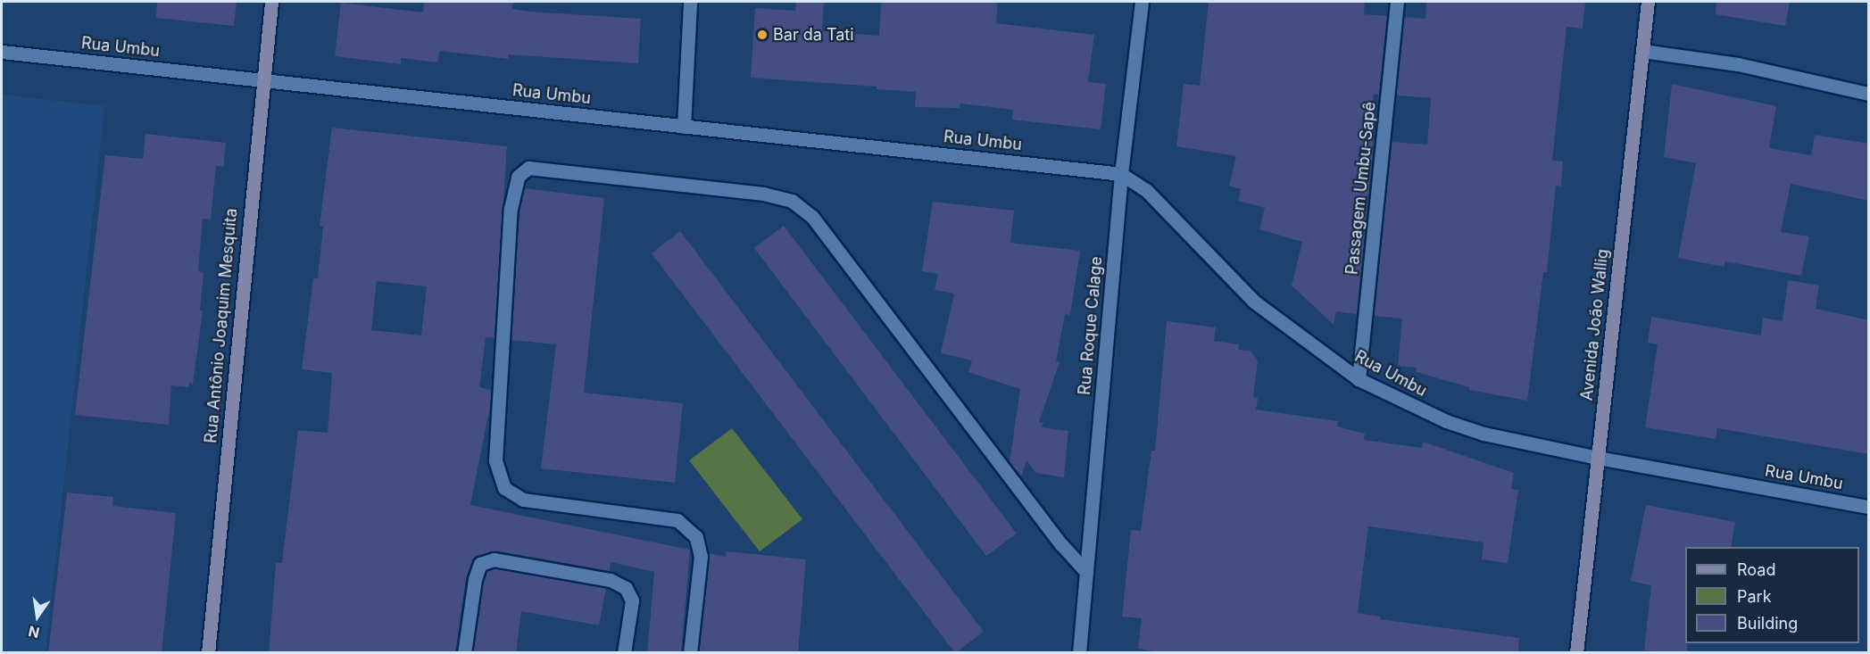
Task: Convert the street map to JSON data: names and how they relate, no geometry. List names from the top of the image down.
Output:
{
  "streets": {
    "main road": ["Avenida João Wallig", "Rua Antônio Joaquim Mesquita"],
    "street": ["Rua Umbu", "Passagem Umbu-Sapê", "Rua Roque Calage"]
  },
  "crossings": [
    ["Rua Umbu", "Passagem Umbu-Sapê"],
    ["Rua Umbu", "Avenida João Wallig"],
    ["Rua Umbu", "Rua Antônio Joaquim Mesquita"],
    ["Rua Umbu", "Rua Roque Calage"]
  ],
  "places": ["Bar da Tati"],
  "legend": ["Road", "Park", "Building"],
  "north": "bottom"
}
